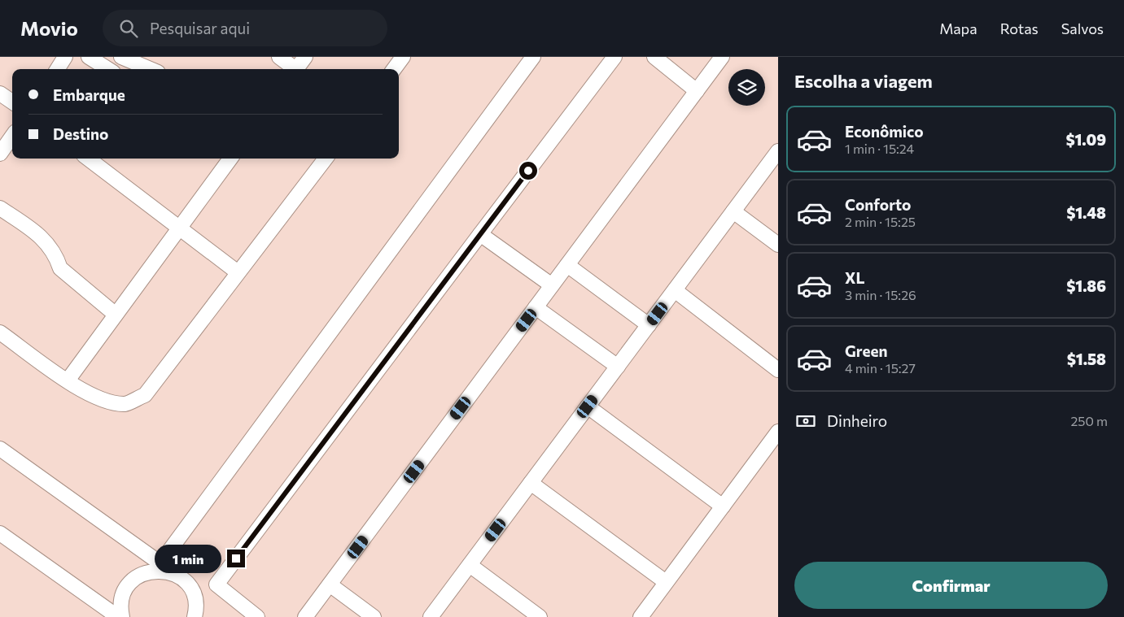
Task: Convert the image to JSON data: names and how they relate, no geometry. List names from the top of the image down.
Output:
{
  "page": {
    "header": "Movio",
    "search": "Pesquisar aqui",
    "nav": ["Mapa", "Rotas", "Salvos"],
    "heading": "Escolha a viagem",
    "banner": ["Embarque", "Destino"],
    "list": [
      {
        "name": "Econômico",
        "note": "1 min · 15:24",
        "value": "$1.09"
      },
      {
        "name": "Conforto",
        "note": "2 min · 15:25",
        "value": "$1.48"
      },
      {
        "name": "XL",
        "note": "3 min · 15:26",
        "value": "$1.86"
      },
      {
        "name": "Green",
        "note": "4 min · 15:27",
        "value": "$1.58"
      }
    ],
    "pay": ["Dinheiro", "250 m"],
    "bubble": "1 min",
    "buttons": "Confirmar"
  }
}
